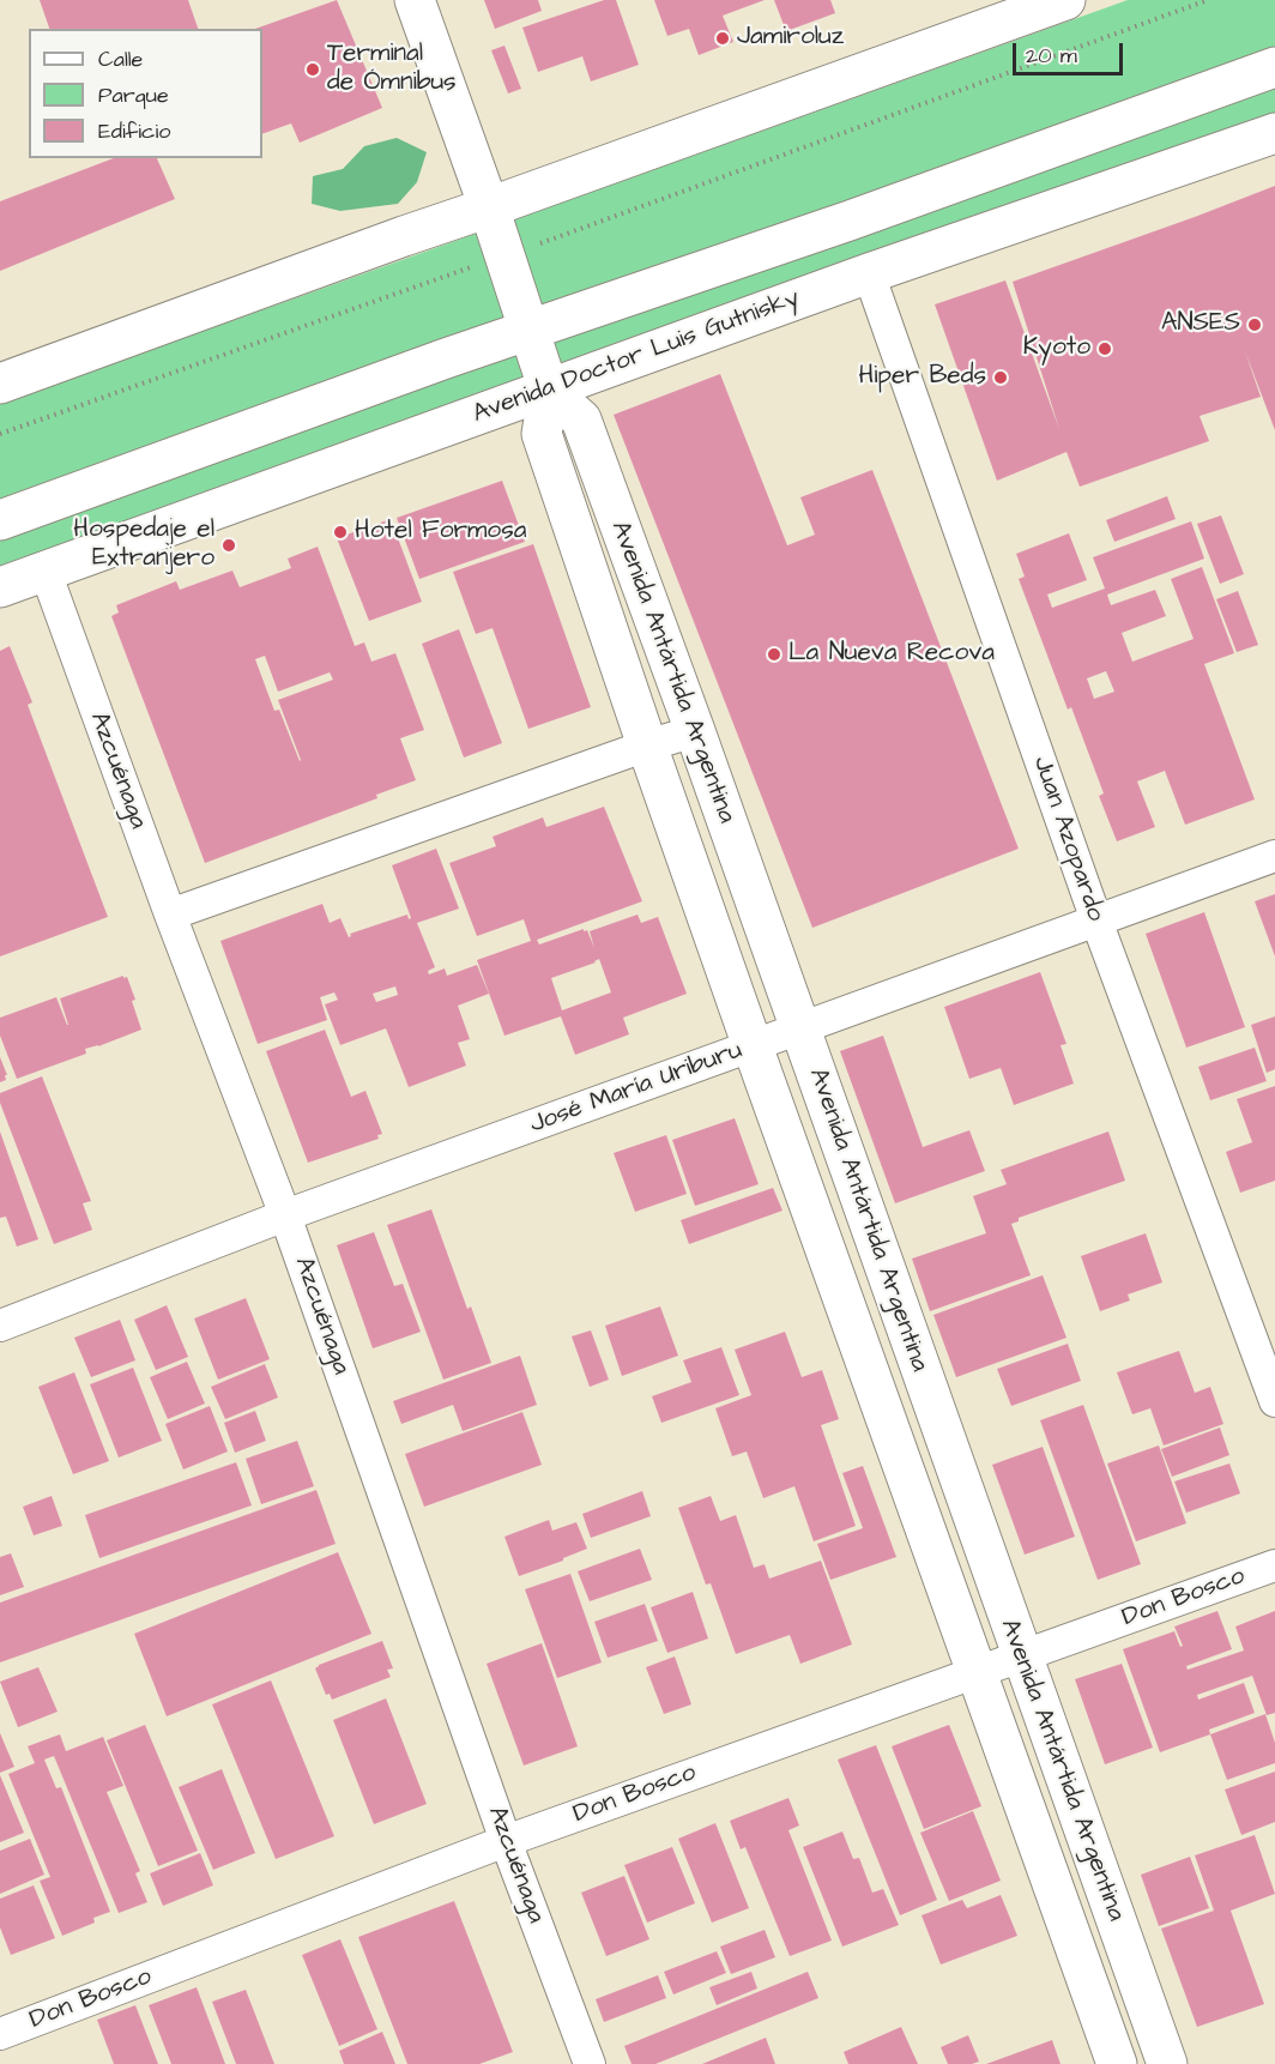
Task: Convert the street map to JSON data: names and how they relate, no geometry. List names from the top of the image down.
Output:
{
  "streets": {
    "main road": ["Avenida Doctor Luis Gutnisky", "Avenida Antártida Argentina"],
    "street": [
      "Azcuénaga",
      "Juan Azopardo",
      "José María Uriburu",
      "Don Bosco"
    ]
  },
  "crossings": [
    ["Avenida Doctor Luis Gutnisky", "Avenida Antártida Argentina"],
    ["Avenida Doctor Luis Gutnisky", "Azcuénaga"],
    ["Avenida Doctor Luis Gutnisky", "Juan Azopardo"],
    ["Avenida Antártida Argentina", "José María Uriburu"],
    ["Avenida Antártida Argentina", "Don Bosco"],
    ["Azcuénaga", "José María Uriburu"],
    ["Azcuénaga", "Don Bosco"],
    ["Juan Azopardo", "José María Uriburu"]
  ],
  "places": [
    "Jamiroluz",
    "Terminal de Ómnibus",
    "ANSES",
    "Kyoto",
    "Hiper Beds",
    "Hotel Formosa",
    "Hospedaje el Extranjero",
    "La Nueva Recova"
  ],
  "legend": ["Calle", "Parque", "Edificio"],
  "scale_bar": "20 m"
}
